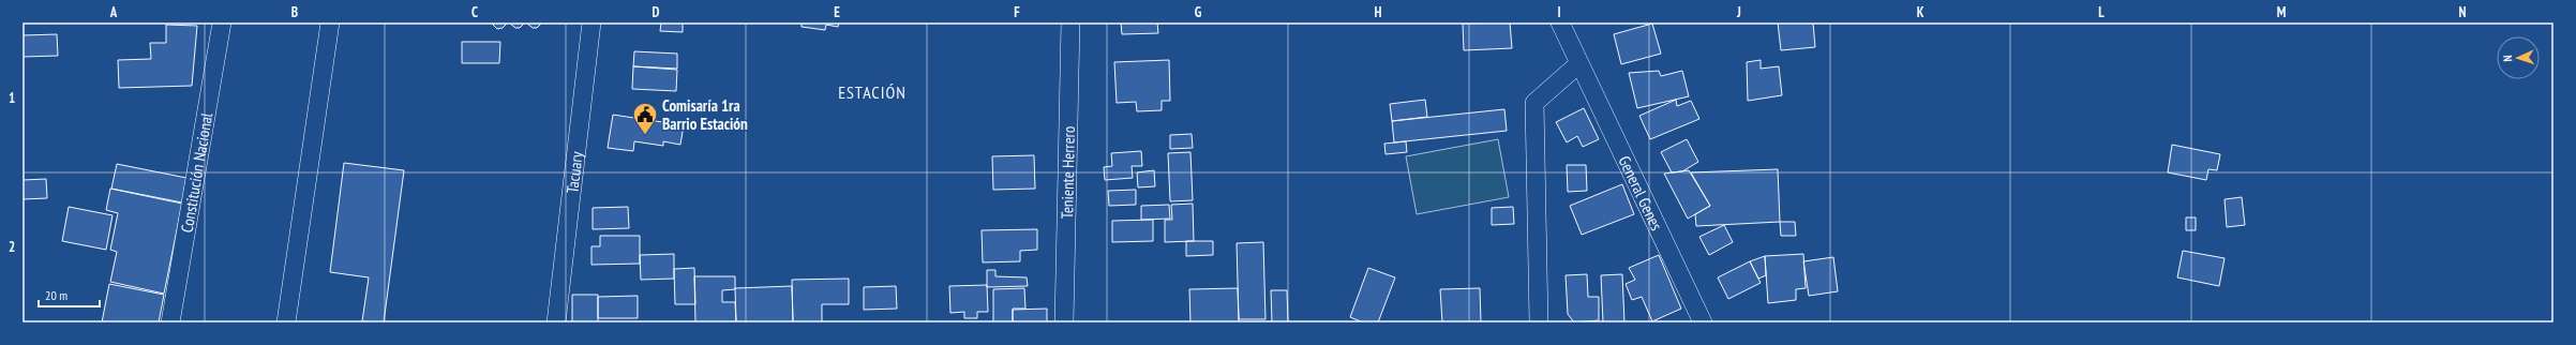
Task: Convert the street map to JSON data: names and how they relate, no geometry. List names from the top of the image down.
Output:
{
  "streets": {
    "street": [
      "Constitución Nacional",
      "Tacuary",
      "Teniente Herrero",
      "General Genes"
    ]
  },
  "districts": ["ESTACIÓN"],
  "places": {
    "public building": ["Comisaría 1ra Barrio Estación"]
  },
  "scale_bar": "20 m",
  "north": "left",
  "grid": {
    "columns": [
      "A",
      "B",
      "C",
      "D",
      "E",
      "F",
      "G",
      "H",
      "I",
      "J",
      "K",
      "L",
      "M",
      "N"
    ],
    "rows": ["1", "2"]
  }
}
